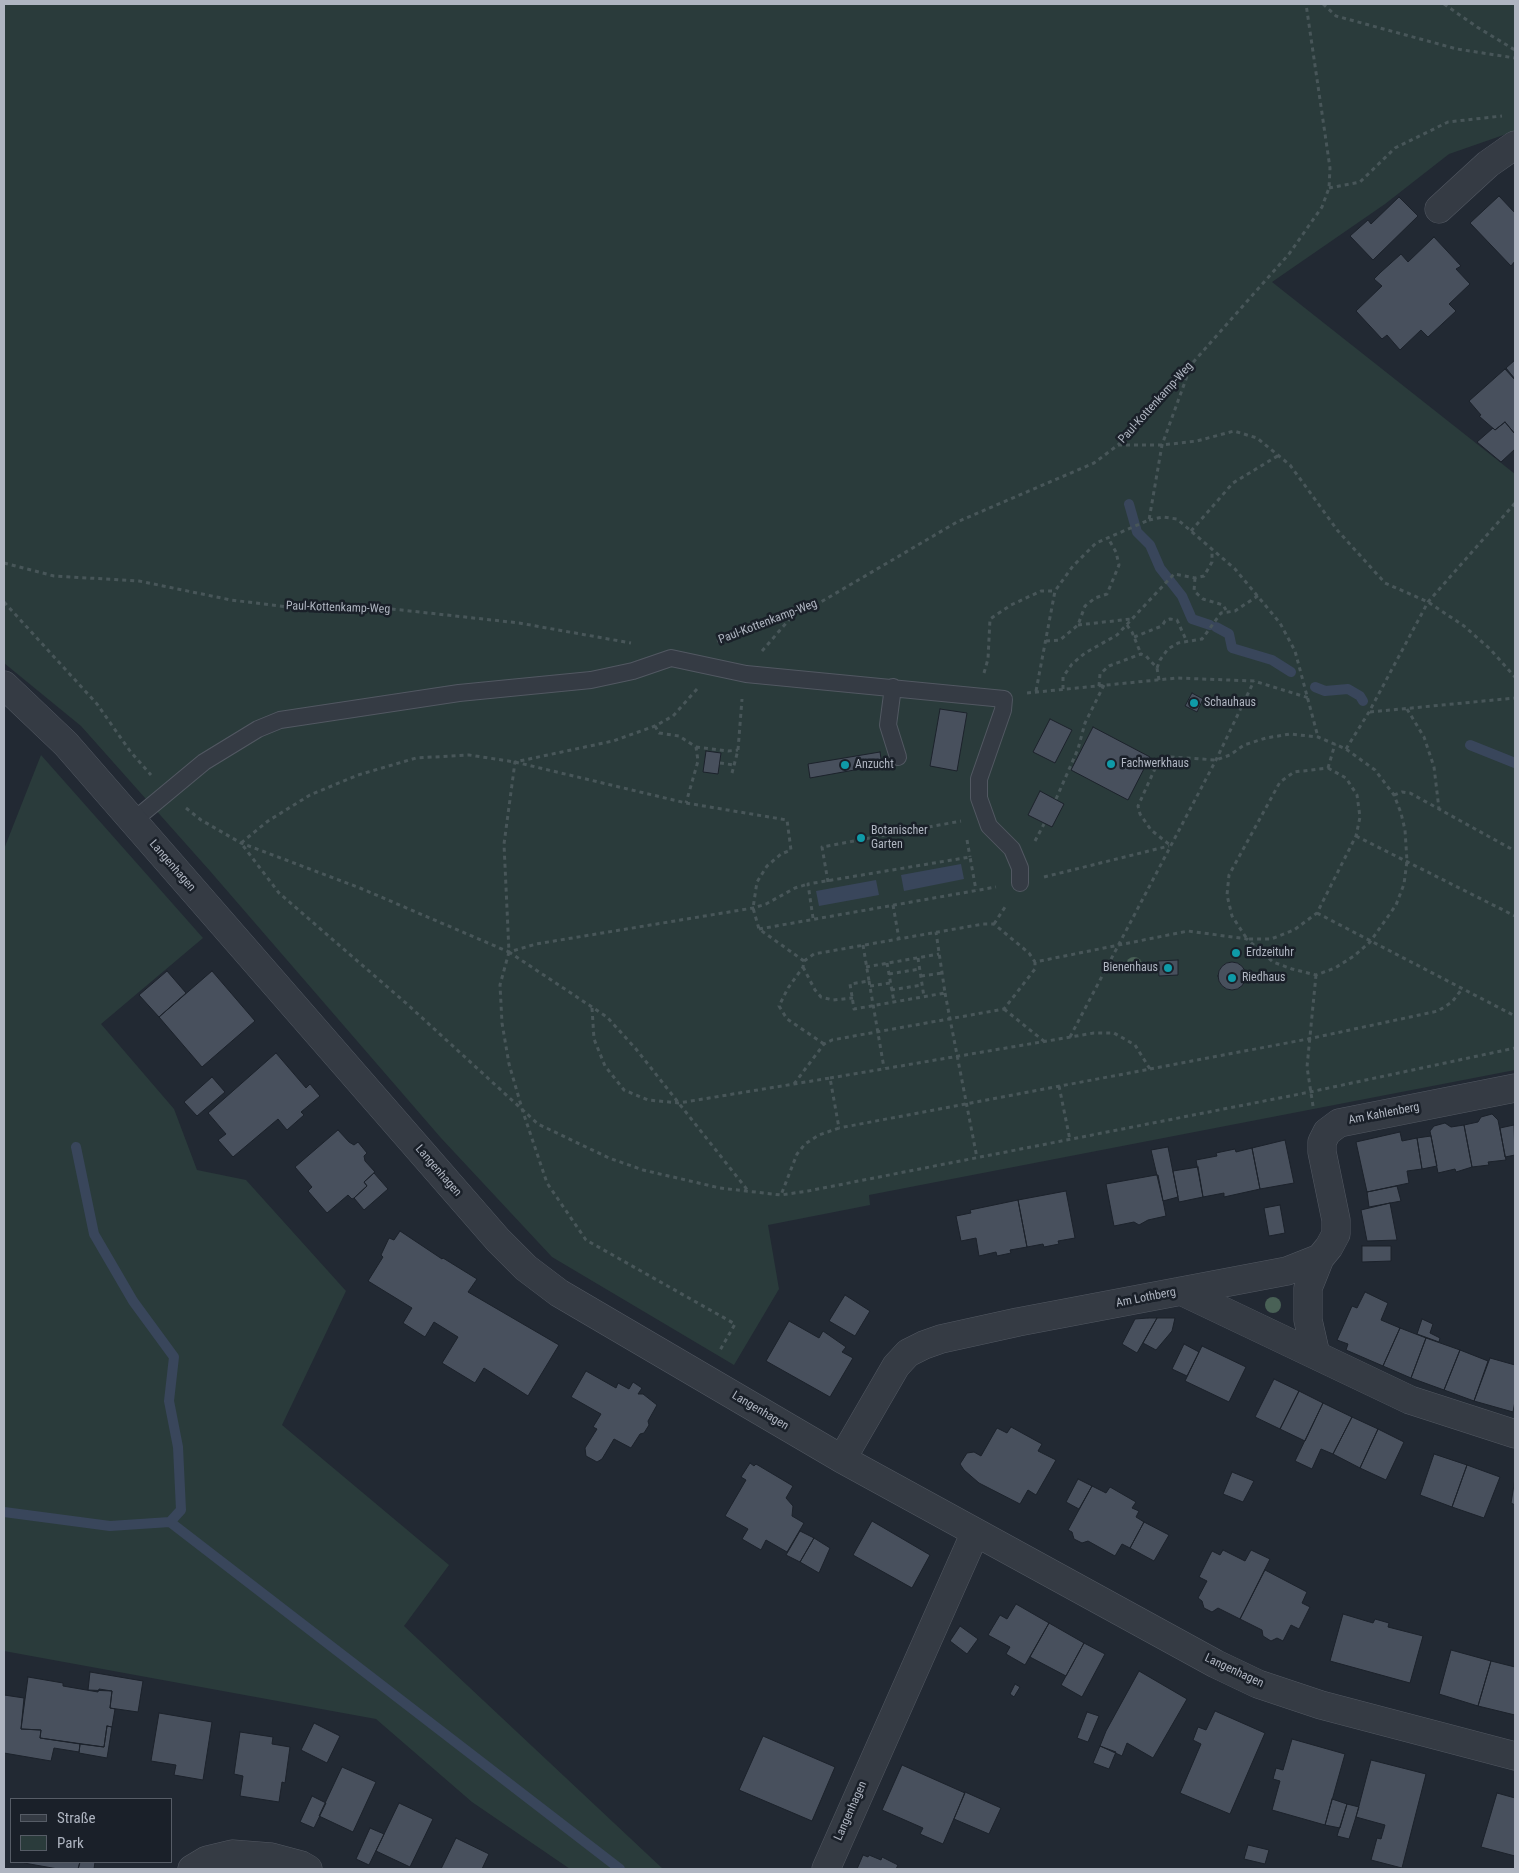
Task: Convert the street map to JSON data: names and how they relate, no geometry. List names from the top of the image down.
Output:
{
  "streets": {
    "street": ["Langenhagen", "Am Kahlenberg", "Am Lothberg"],
    "path": ["Paul-Kottenkamp-Weg"]
  },
  "crossings": [
    ["Langenhagen", "Am Lothberg"],
    ["Am Kahlenberg", "Am Lothberg"]
  ],
  "places": [
    "Schauhaus",
    "Fachwerkhaus",
    "Anzucht",
    "Botanischer Garten",
    "Erdzeituhr",
    "Bienenhaus",
    "Riedhaus"
  ],
  "legend": ["Straße", "Park"]
}
